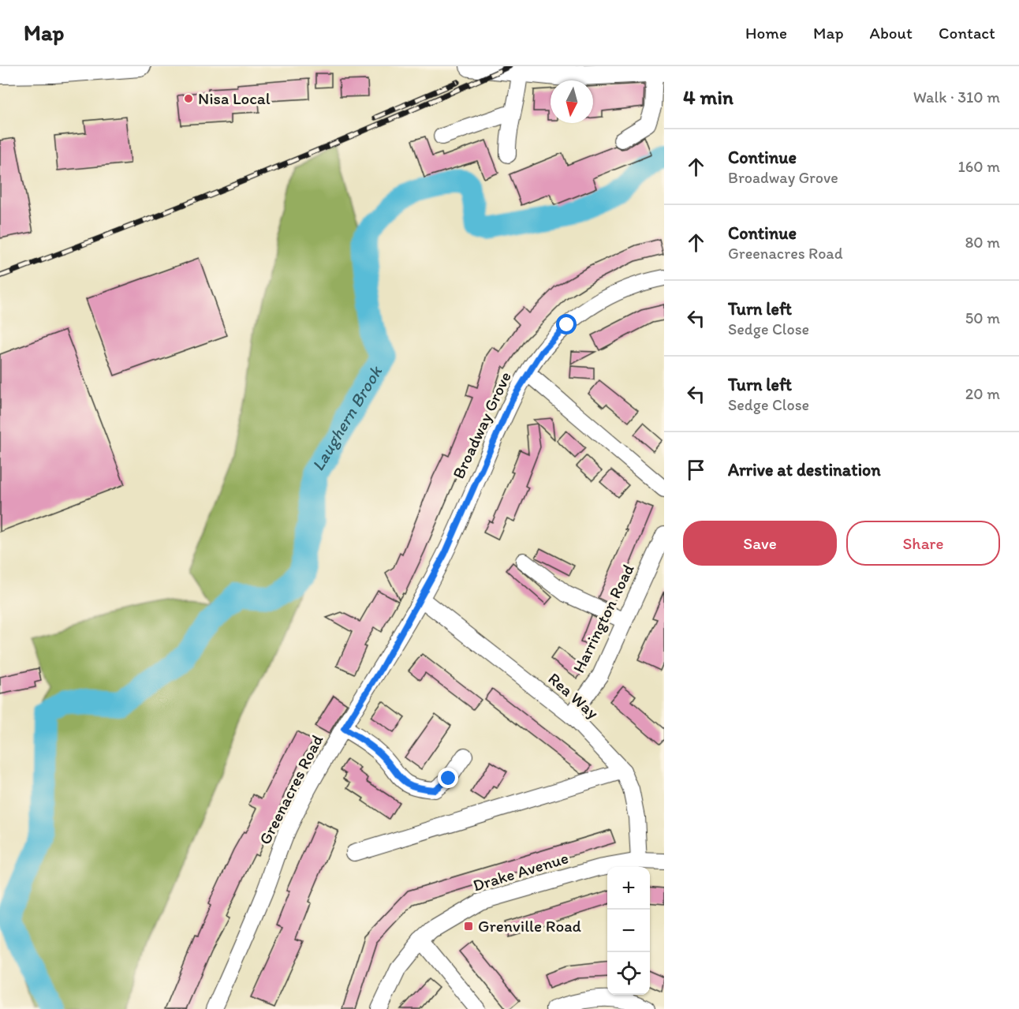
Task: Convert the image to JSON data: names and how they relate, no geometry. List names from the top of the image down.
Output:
{
  "streets": {
    "street": [
      "Broadway Grove",
      "Harrington Road",
      "Rea Way",
      "Greenacres Road",
      "Drake Avenue"
    ]
  },
  "crossings": [
    ["Broadway Grove", "Rea Way"],
    ["Broadway Grove", "Greenacres Road"],
    ["Harrington Road", "Rea Way"],
    ["Rea Way", "Greenacres Road"],
    ["Rea Way", "Drake Avenue"]
  ],
  "water": ["Laughern Brook"],
  "places": {
    "other": ["Nisa Local"],
    "transit": ["Grenville Road"]
  },
  "north": "bottom",
  "page": {
    "header": "Map",
    "nav": [
      "Home",
      "Map",
      "About",
      "Contact"
    ],
    "heading": ["4 min", "Walk · 310 m"],
    "list": [
      ["Continue", "Broadway Grove", "160 m"],
      ["Continue", "Greenacres Road", "80 m"],
      ["Turn left", "Sedge Close", "50 m"],
      ["Turn left", "Sedge Close", "20 m"],
      "Arrive at destination"
    ],
    "buttons": ["Save", "Share"],
    "map_buttons": ["+", "−"]
  }
}
